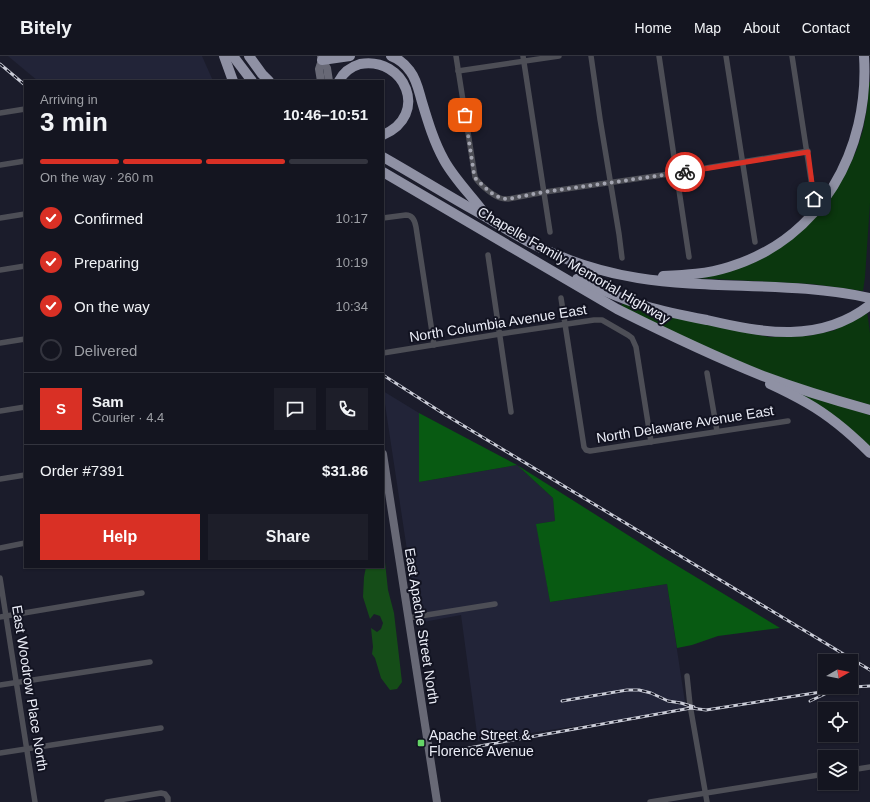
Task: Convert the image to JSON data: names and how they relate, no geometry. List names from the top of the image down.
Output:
{
  "streets": {
    "highway": ["Chapelle Family Memorial Highway"],
    "main road": ["East Apache Street North"],
    "street": ["North Columbia Avenue East", "North Delaware Avenue East", "East Woodrow Place North"]
  },
  "crossings": [
    ["North Columbia Avenue East", "North Delaware Avenue East"]
  ],
  "places": {
    "transit": ["Apache Street & Florence Avenue"]
  },
  "north": "right",
  "page": {
    "header": "Bitely",
    "nav": [
      "Home",
      "Map",
      "About",
      "Contact"
    ],
    "heading": ["3 min", "Arriving in", "10:46–10:51"],
    "panel": [
      "Sam",
      "Courier · 4.4",
      "Order #7391",
      "$31.86"
    ],
    "bar": "On the way · 260 m",
    "list": [
      ["Confirmed", "10:17"],
      ["Preparing", "10:19"],
      ["On the way", "10:34"],
      "Delivered"
    ],
    "round": "S",
    "buttons": ["Help", "Share"]
  }
}
